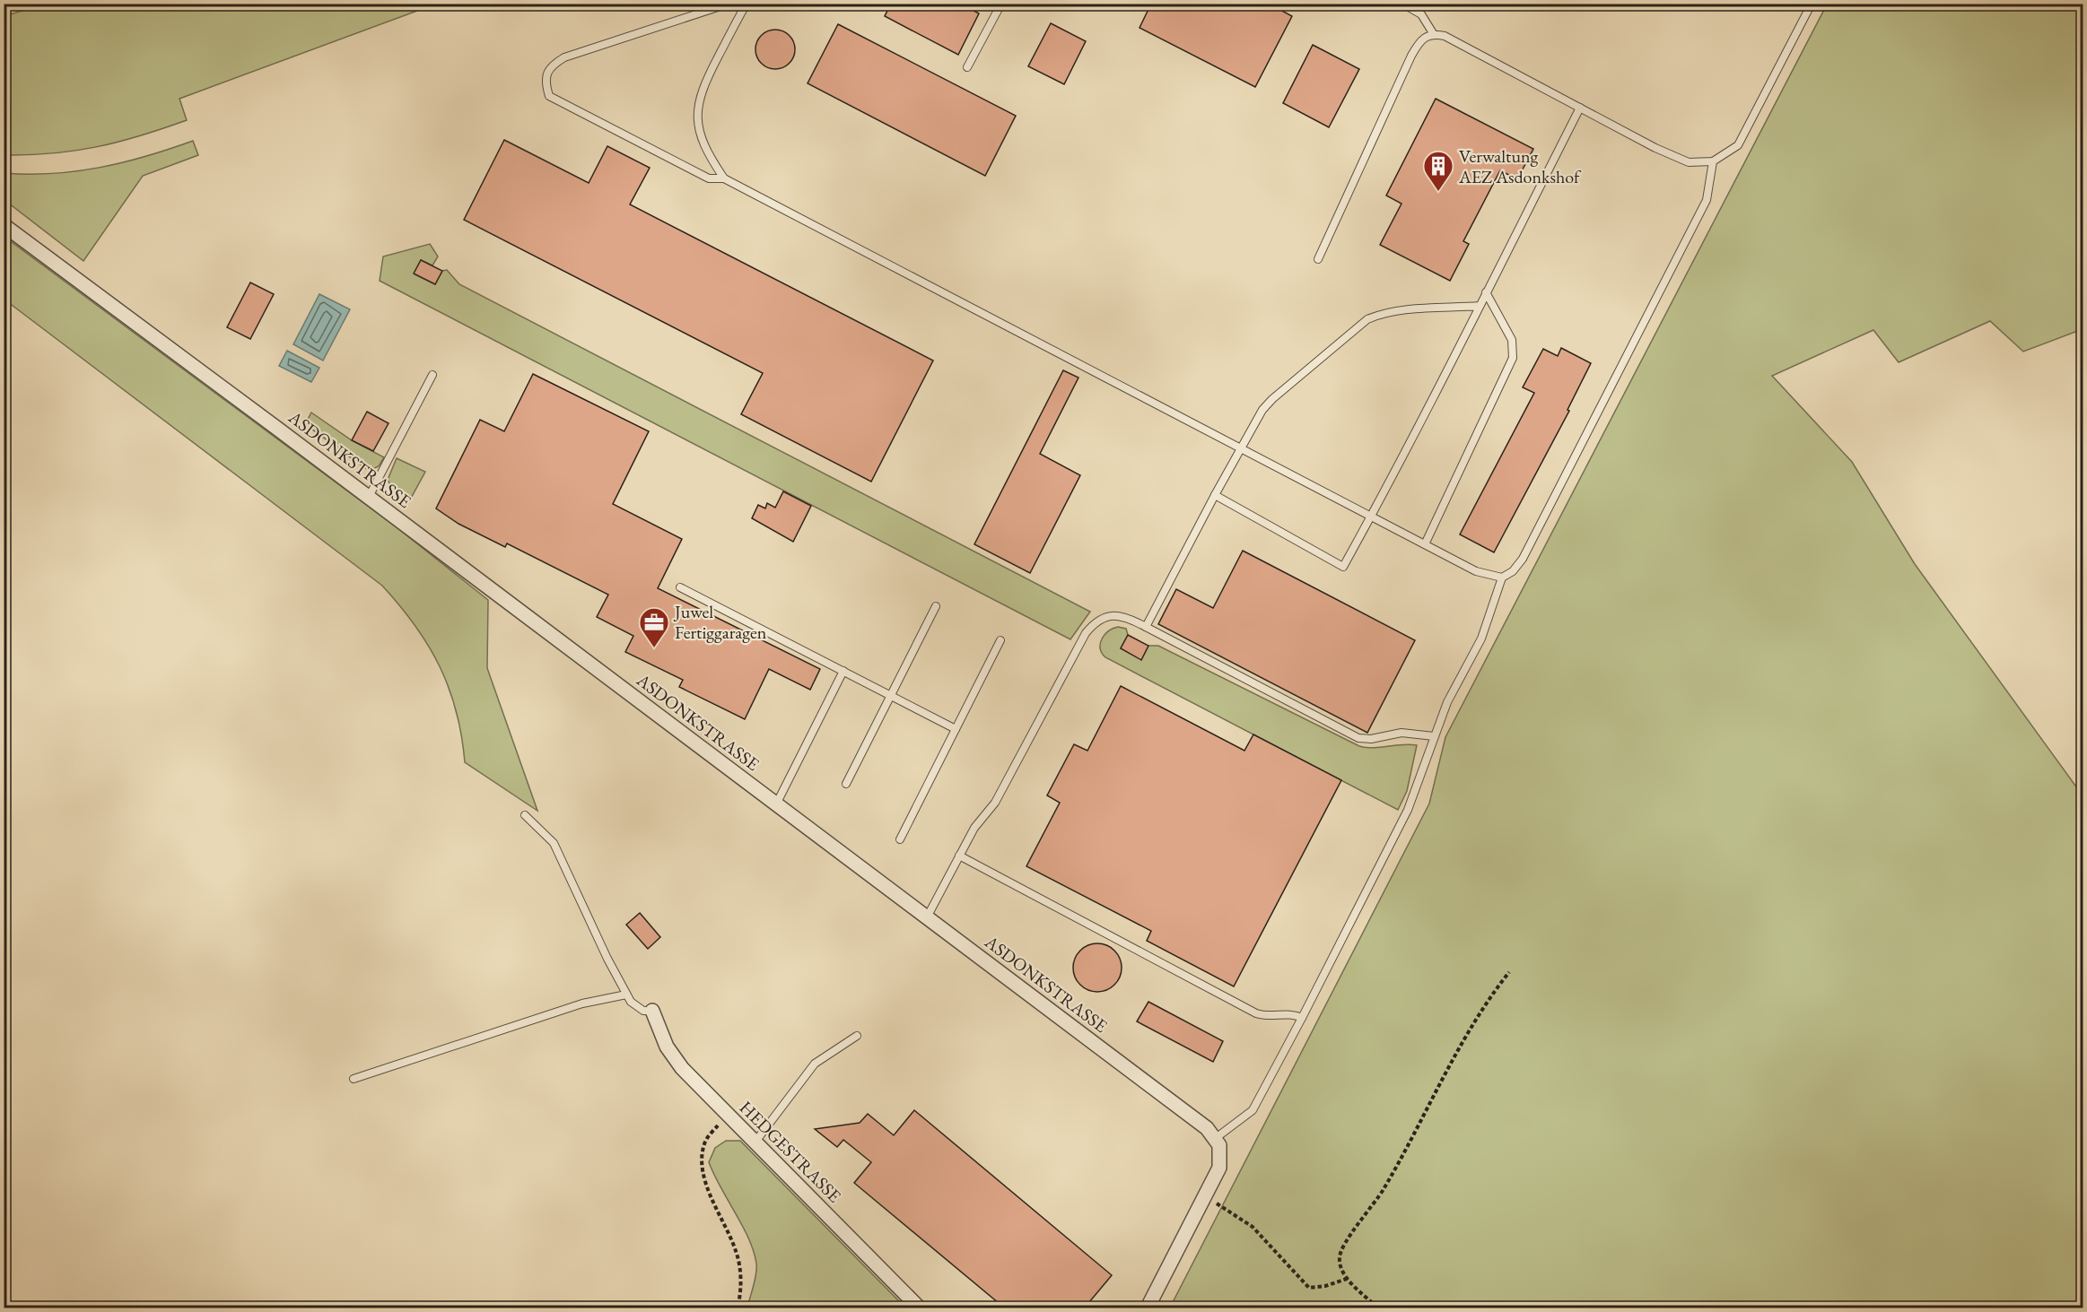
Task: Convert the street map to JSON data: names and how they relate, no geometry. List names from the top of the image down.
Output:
{
  "streets": {
    "street": ["ASDONKSTRASSE", "HEDGESTRASSE"]
  },
  "places": {
    "building": ["Verwaltung AEZ Asdonkshof"],
    "office": ["Juwel Fertiggaragen"]
  }
}
